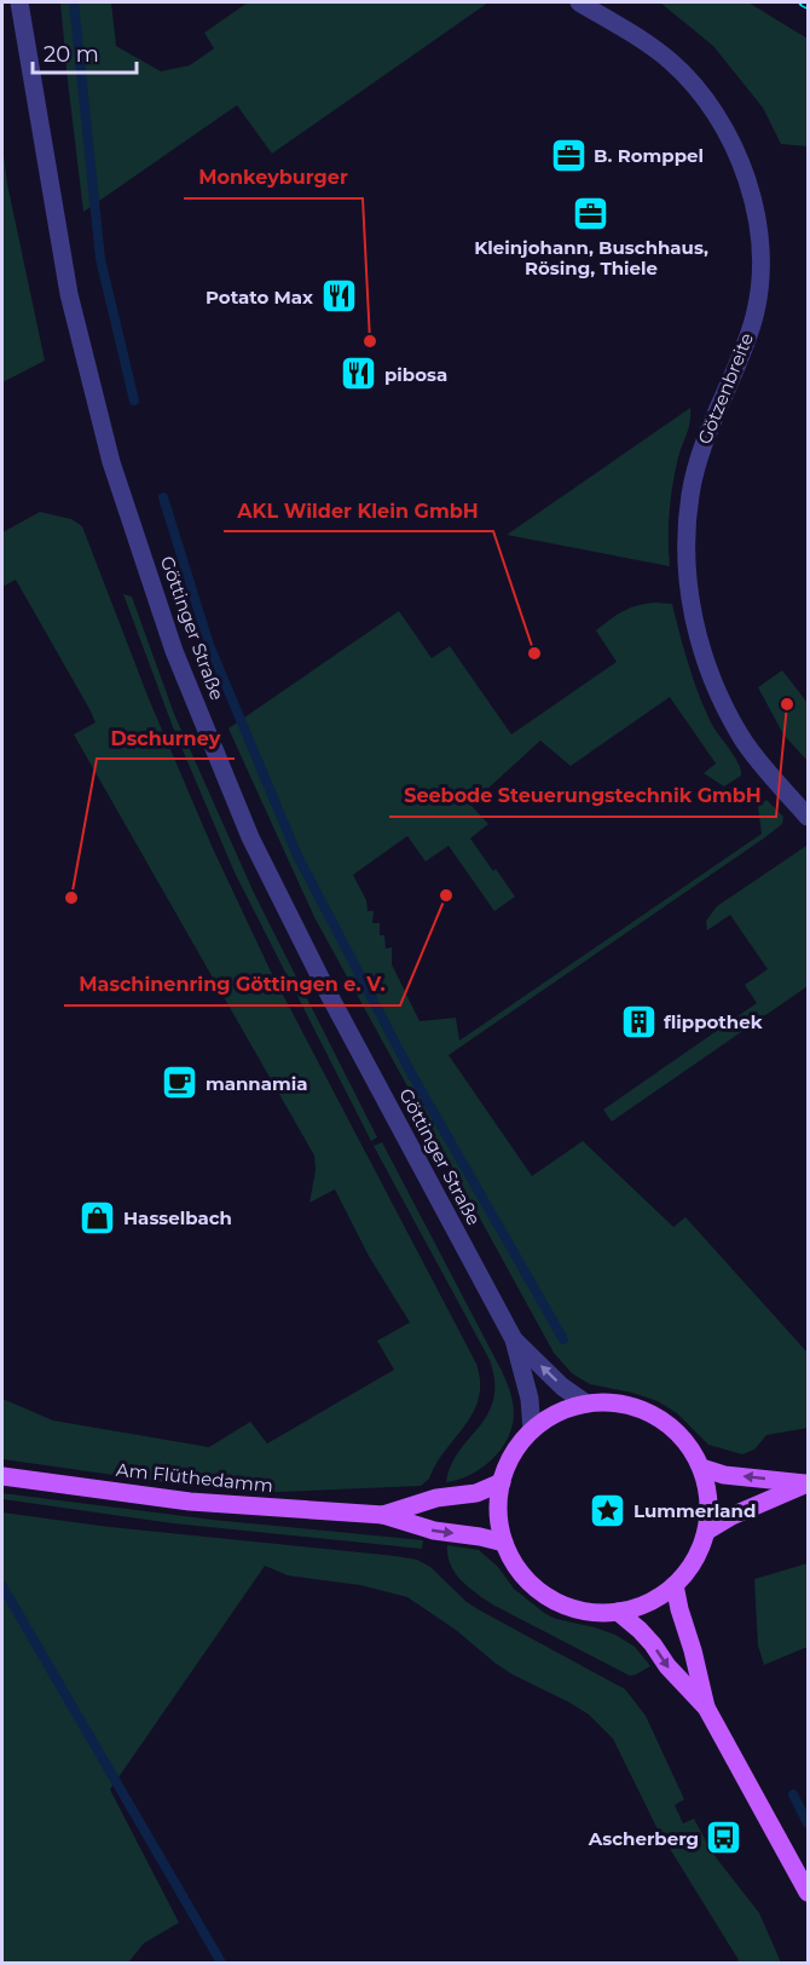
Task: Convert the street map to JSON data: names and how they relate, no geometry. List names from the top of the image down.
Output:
{
  "streets": {
    "main road": ["Am Flüthedamm"],
    "street": ["Götzenbreite", "Göttinger Straße"]
  },
  "crossings": [
    ["Göttinger Straße", "Am Flüthedamm"]
  ],
  "places": {
    "office": ["B. Romppel", "Kleinjohann, Buschhaus, Rösing, Thiele"],
    "restaurant": ["Potato Max", "pibosa"],
    "other": [
      "Monkeyburger",
      "AKL Wilder Klein GmbH",
      "Seebode Steuerungstechnik GmbH",
      "Maschinenring Göttingen e. V.",
      "Dschurney"
    ],
    "building": ["flippothek"],
    "cafe": ["mannamia"],
    "shop": ["Hasselbach"],
    "place": ["Lummerland"],
    "bus stop": ["Ascherberg"]
  },
  "scale_bar": "20 m"
}
